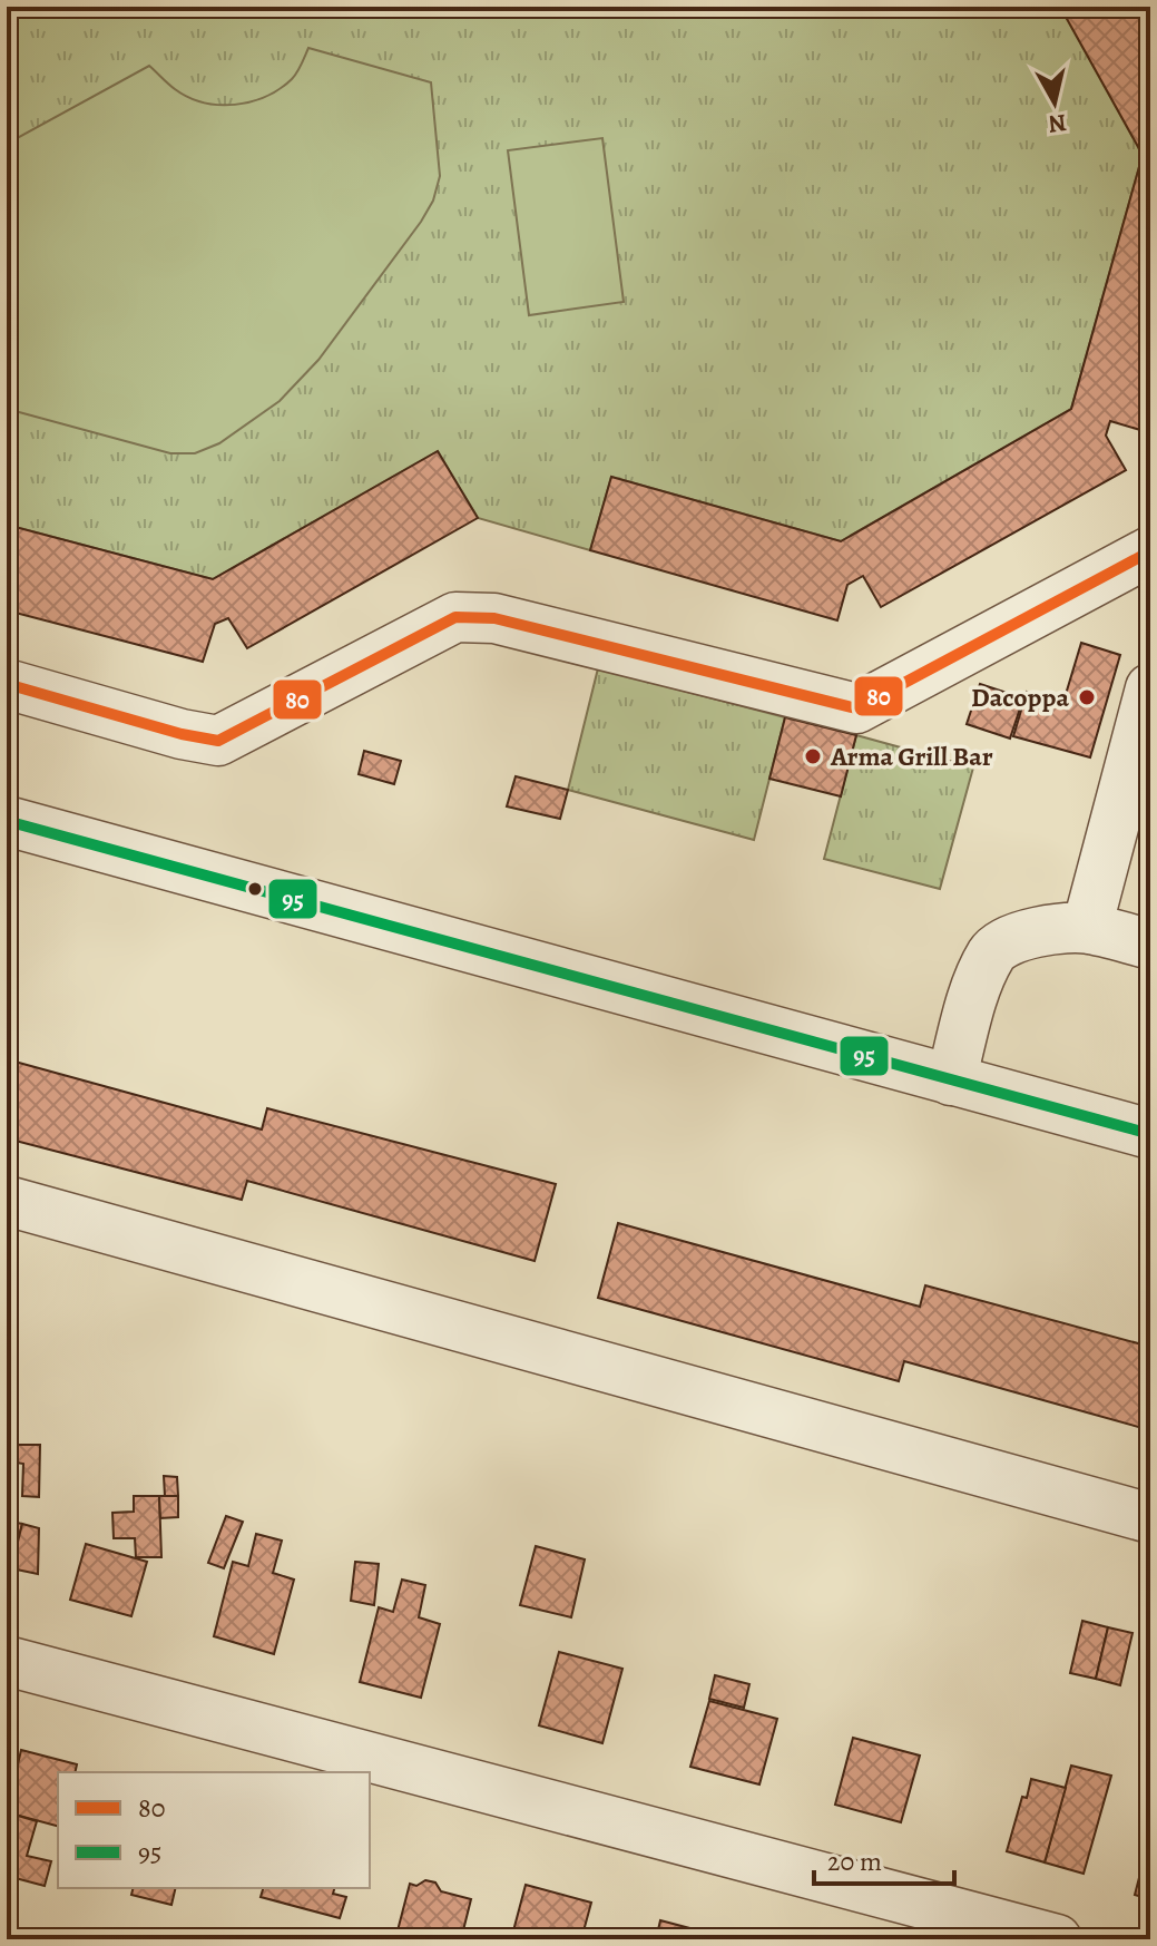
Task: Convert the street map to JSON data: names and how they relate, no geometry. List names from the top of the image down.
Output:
{
  "places": ["Dacoppa", "Arma Grill Bar"],
  "lines": ["transit line 80", "transit line 95"],
  "legend": ["80", "95"],
  "scale_bar": "20 m",
  "north": "bottom"
}
